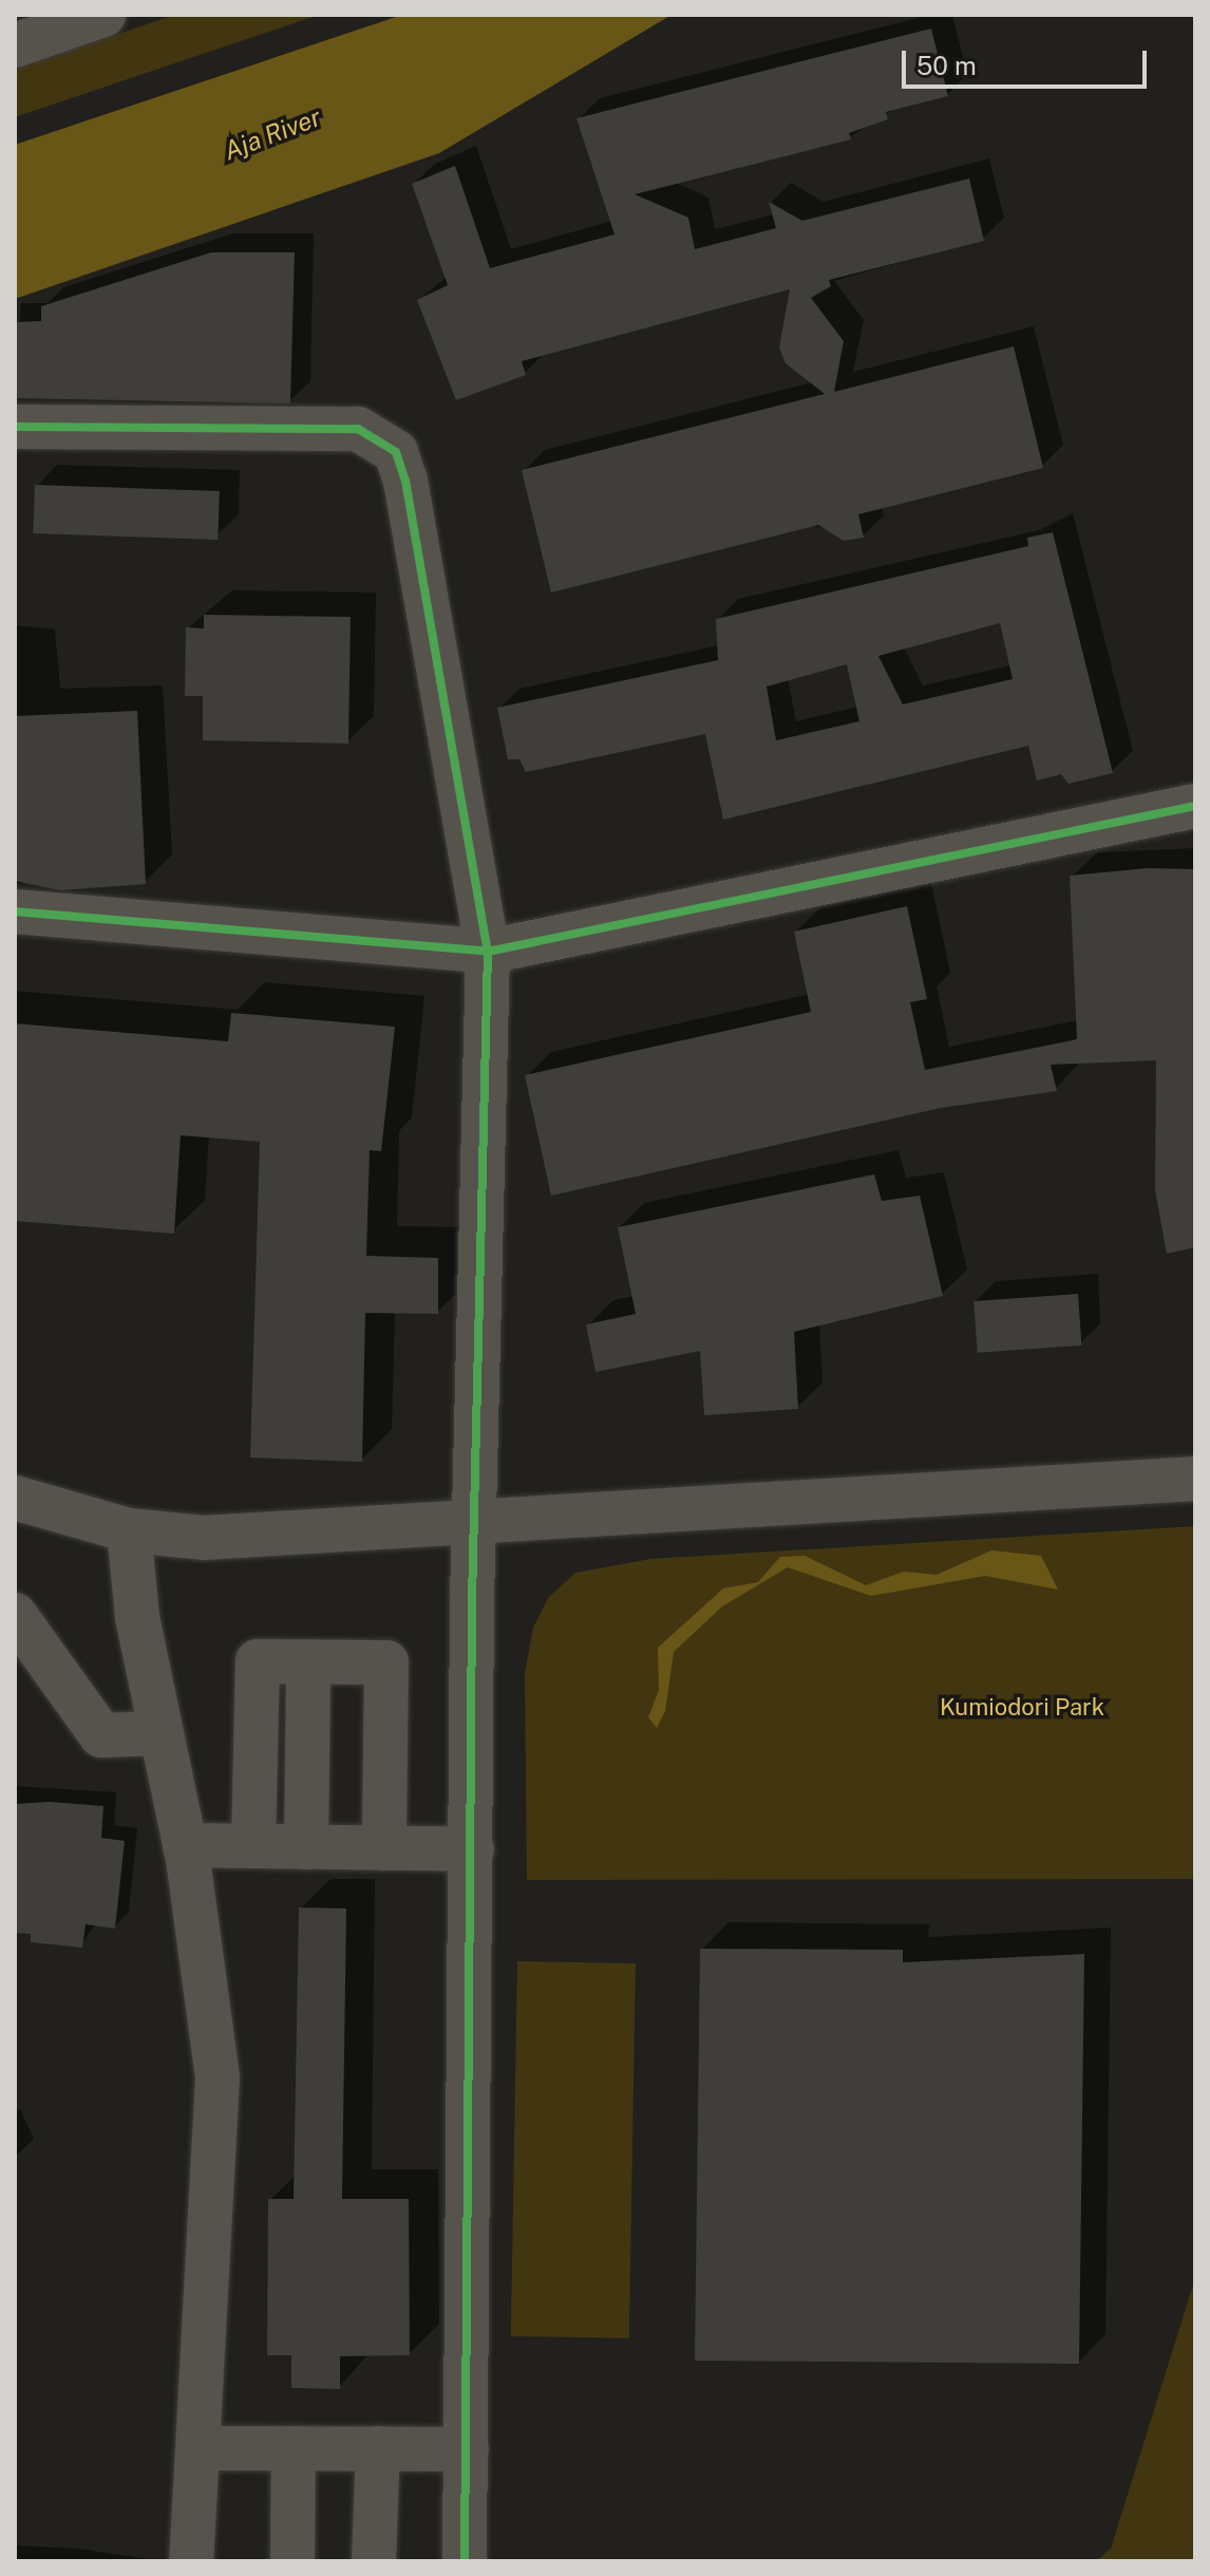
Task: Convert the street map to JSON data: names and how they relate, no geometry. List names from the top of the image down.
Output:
{
  "water": ["Aja River"],
  "parks": ["Kumiodori Park"],
  "scale_bar": "50 m"
}
